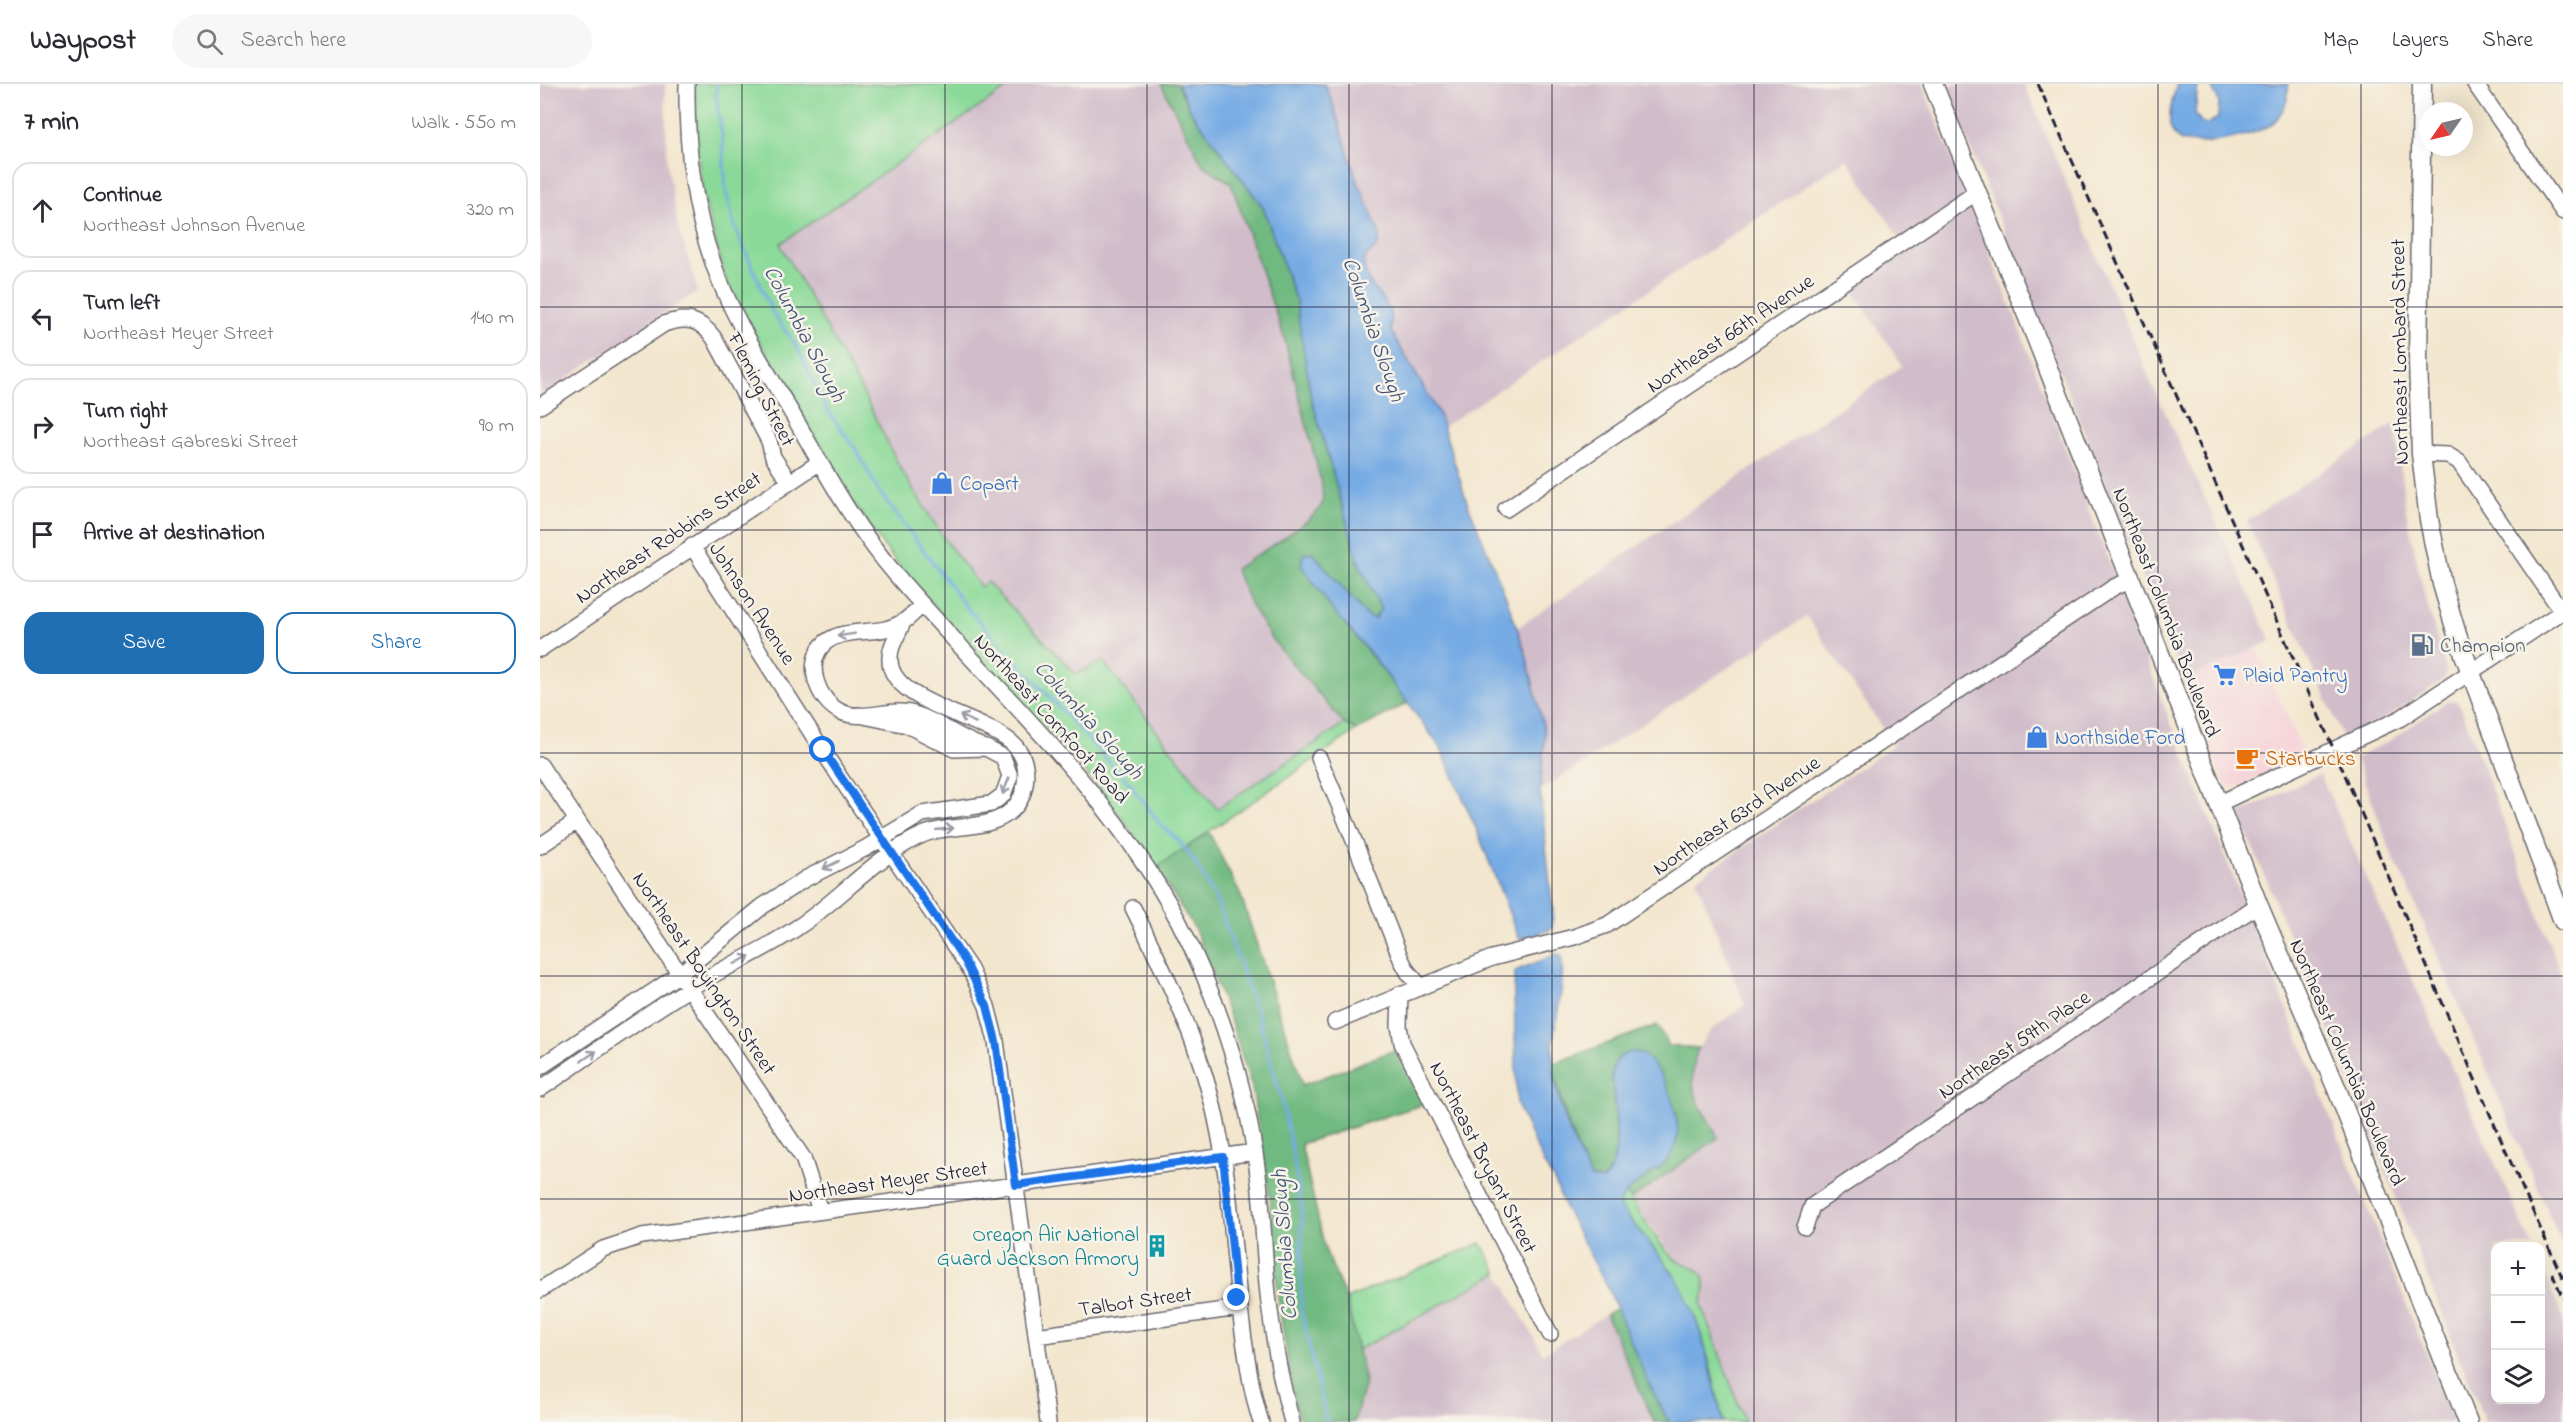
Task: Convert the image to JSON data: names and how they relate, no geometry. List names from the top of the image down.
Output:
{
  "streets": {
    "main road": ["Northeast Lombard Street", "Northeast Columbia Boulevard"],
    "street": [
      "Northeast 66th Avenue",
      "Fleming Street",
      "Northeast Robbins Street",
      "Johnson Avenue",
      "Northeast Cornfoot Road",
      "Northeast 63rd Avenue",
      "Northeast Boyington Street",
      "Northeast 59th Place",
      "Northeast Bryant Street",
      "Northeast Meyer Street",
      "Talbot Street"
    ]
  },
  "crossings": [
    ["Northeast 66th Avenue", "Northeast Columbia Boulevard"],
    ["Fleming Street", "Northeast Robbins Street"],
    ["Northeast Robbins Street", "Johnson Avenue"],
    ["Northeast Robbins Street", "Northeast Cornfoot Road"],
    ["Johnson Avenue", "Northeast Meyer Street"],
    ["Johnson Avenue", "Talbot Street"],
    ["Northeast Columbia Boulevard", "Northeast 63rd Avenue"],
    ["Northeast Columbia Boulevard", "Northeast 59th Place"],
    ["Northeast Cornfoot Road", "Northeast Meyer Street"],
    ["Northeast 63rd Avenue", "Northeast Bryant Street"],
    ["Northeast Boyington Street", "Northeast Meyer Street"]
  ],
  "water": ["Columbia Slough"],
  "places": {
    "shop": ["Copart", "Northside Ford"],
    "fuel station": ["Champion"],
    "supermarket": ["Plaid Pantry"],
    "cafe": ["Starbucks"],
    "building": ["Oregon Air National Guard Jackson Armory"]
  },
  "north": "bottom left",
  "page": {
    "header": "Waypost",
    "search": "Search here",
    "nav": ["Map", "Layers", "Share"],
    "heading": ["7 min", "Walk · 550 m"],
    "list": [
      ["Continue", "Northeast Johnson Avenue", "320 m"],
      ["Turn left", "Northeast Meyer Street", "140 m"],
      ["Turn right", "Northeast Gabreski Street", "90 m"],
      "Arrive at destination"
    ],
    "buttons": ["Save", "Share"],
    "map_buttons": ["+", "−"]
  }
}
